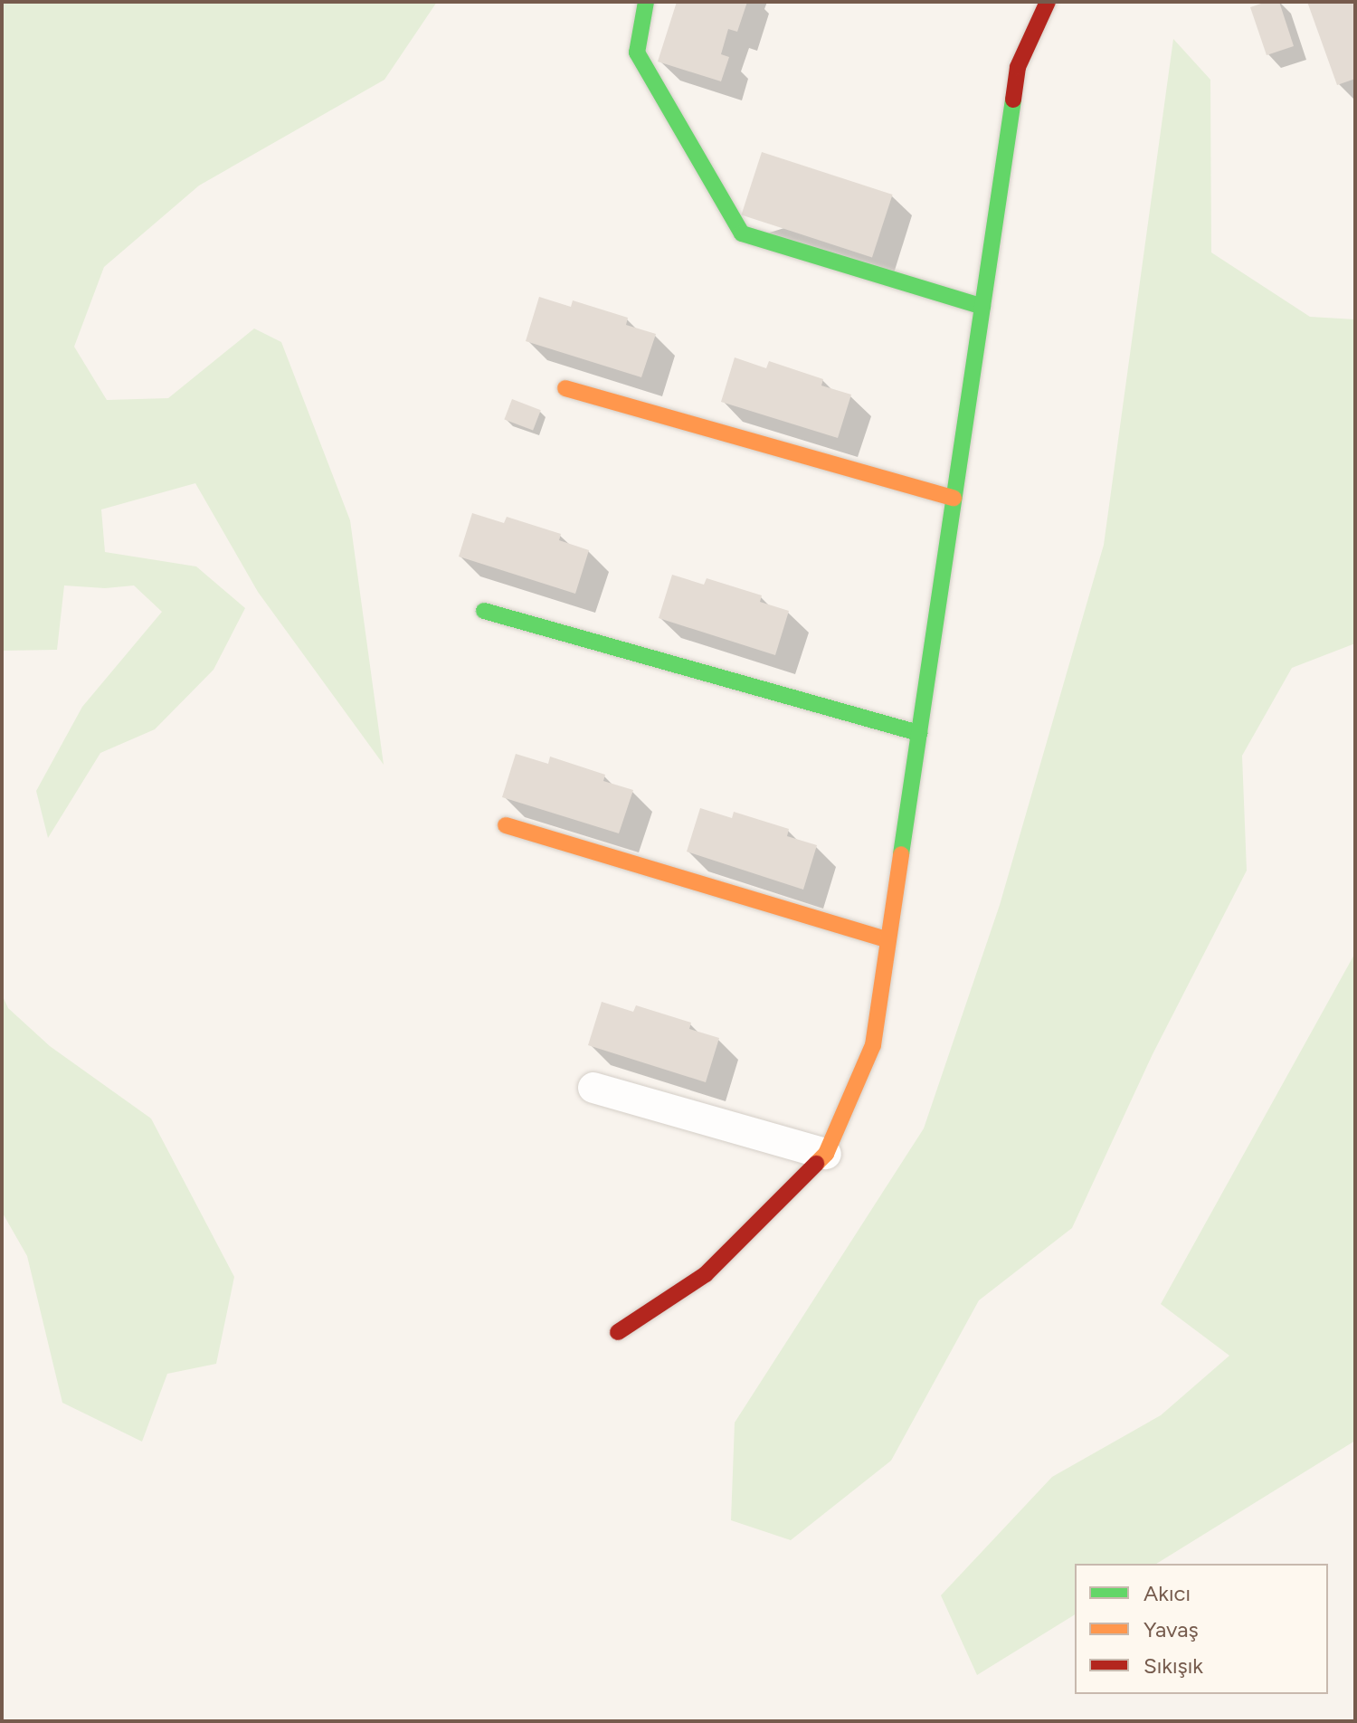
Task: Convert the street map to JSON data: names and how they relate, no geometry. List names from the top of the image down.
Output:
{
  "legend": ["Akıcı", "Yavaş", "Sıkışık"]
}
